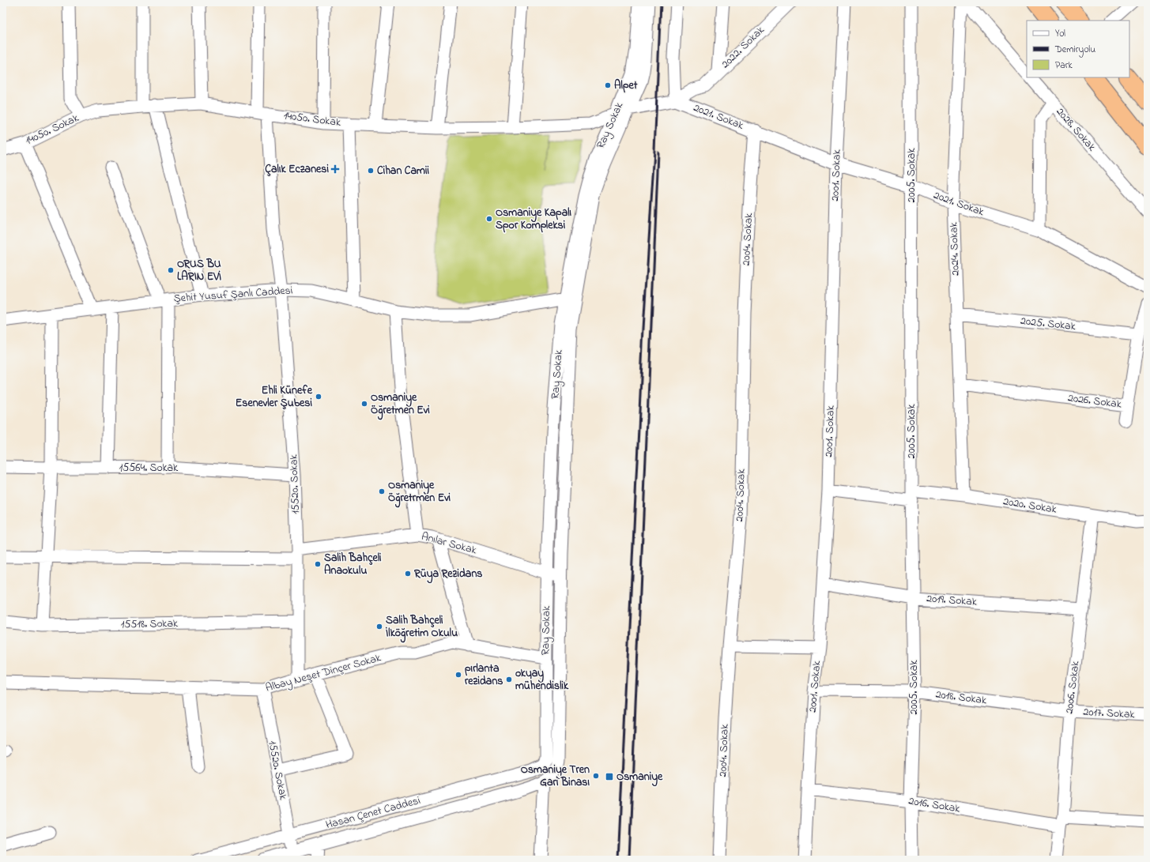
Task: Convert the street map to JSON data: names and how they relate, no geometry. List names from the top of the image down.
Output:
{
  "streets": {
    "street": [
      "2022. Sokak",
      "2021. Sokak",
      "14050. Sokak",
      "Ray Sokak",
      "2028. Sokak",
      "2001. Sokak",
      "2005. Sokak",
      "2004. Sokak",
      "2024. Sokak",
      "Şehit Yusuf Şanlı Caddesi",
      "2025. Sokak",
      "2026. Sokak",
      "15564. Sokak",
      "15520. Sokak",
      "2020. Sokak",
      "Anılar Sokak",
      "2019. Sokak",
      "15518. Sokak",
      "Albay Neşet Dinçer Sokak",
      "2006. Sokak",
      "2018. Sokak",
      "2017. Sokak",
      "2016. Sokak",
      "Hasan Çenet Caddesi"
    ]
  },
  "crossings": [
    ["2022. Sokak", "2021. Sokak"],
    ["2022. Sokak", "14050. Sokak"],
    ["2021. Sokak", "14050. Sokak"],
    ["2021. Sokak", "2028. Sokak"],
    ["2021. Sokak", "2001. Sokak"],
    ["2021. Sokak", "2005. Sokak"],
    ["2021. Sokak", "2004. Sokak"],
    ["2021. Sokak", "2024. Sokak"],
    ["14050. Sokak", "Ray Sokak"],
    ["14050. Sokak", "15520. Sokak"],
    ["Ray Sokak", "Şehit Yusuf Şanlı Caddesi"],
    ["Ray Sokak", "Anılar Sokak"],
    ["Ray Sokak", "Albay Neşet Dinçer Sokak"],
    ["Ray Sokak", "Hasan Çenet Caddesi"],
    ["2001. Sokak", "2020. Sokak"],
    ["2001. Sokak", "2019. Sokak"],
    ["2001. Sokak", "2018. Sokak"],
    ["2001. Sokak", "2016. Sokak"],
    ["2005. Sokak", "2020. Sokak"],
    ["2005. Sokak", "2019. Sokak"],
    ["2005. Sokak", "2018. Sokak"],
    ["2005. Sokak", "2016. Sokak"],
    ["2024. Sokak", "2025. Sokak"],
    ["2024. Sokak", "2026. Sokak"],
    ["2024. Sokak", "2020. Sokak"],
    ["Şehit Yusuf Şanlı Caddesi", "15520. Sokak"],
    ["2025. Sokak", "2026. Sokak"],
    ["15564. Sokak", "15520. Sokak"],
    ["15520. Sokak", "Anılar Sokak"],
    ["15520. Sokak", "15518. Sokak"],
    ["15520. Sokak", "Albay Neşet Dinçer Sokak"],
    ["15520. Sokak", "Hasan Çenet Caddesi"],
    ["2020. Sokak", "2006. Sokak"],
    ["2019. Sokak", "2006. Sokak"],
    ["2006. Sokak", "2018. Sokak"],
    ["2006. Sokak", "2017. Sokak"],
    ["2006. Sokak", "2016. Sokak"],
    ["2018. Sokak", "2017. Sokak"]
  ],
  "places": {
    "other": [
      "Alpet",
      "Cihan Camii",
      "Osmaniye Kapalı Spor Kompleksi",
      "ORUS BU LARIN EVİ",
      "Ehli Künefe Esenevler Şubesi",
      "Osmaniye Öğretmen Evi",
      "Osmaniye Öğretrmen Evi",
      "Salih Bahçeli Anaokulu",
      "Rüya Rezidans",
      "Salih Bahçeli İlköğretim Okulu",
      "pırlanta rezidans",
      "okyay mühendislik",
      "Osmaniye Tren Garı Binası"
    ],
    "health": ["Çalık Eczanesi"],
    "transit": ["Osmaniye"]
  },
  "legend": ["Yol", "Demiryolu", "Park"]
}
